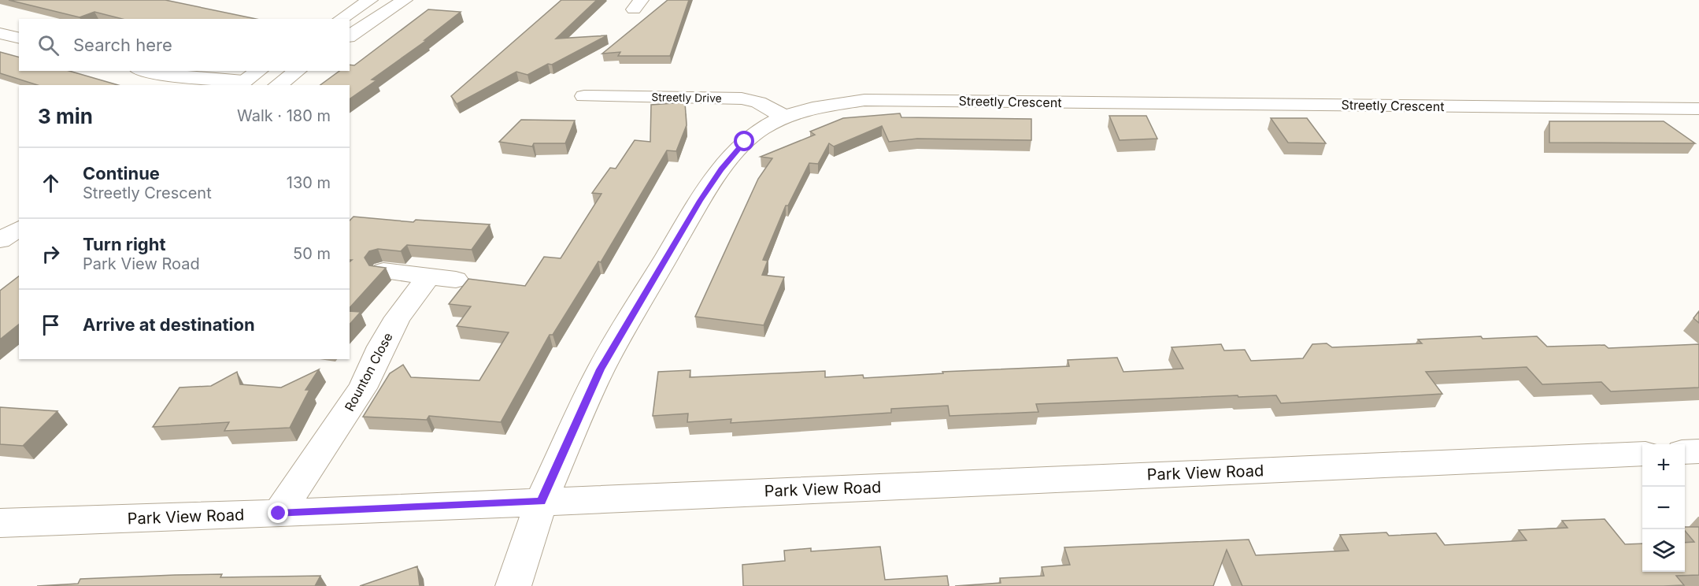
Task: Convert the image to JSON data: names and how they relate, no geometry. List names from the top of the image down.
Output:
{
  "streets": {
    "street": [
      "Streetly Drive",
      "Streetly Crescent",
      "Rounton Close",
      "Park View Road"
    ]
  },
  "crossings": [
    ["Streetly Drive", "Streetly Crescent"],
    ["Streetly Crescent", "Park View Road"],
    ["Rounton Close", "Park View Road"]
  ],
  "page": {
    "search": "Search here",
    "heading": ["3 min", "Walk · 180 m"],
    "list": [
      ["Continue", "Streetly Crescent", "130 m"],
      ["Turn right", "Park View Road", "50 m"],
      "Arrive at destination"
    ],
    "map_buttons": ["+", "−"]
  }
}
